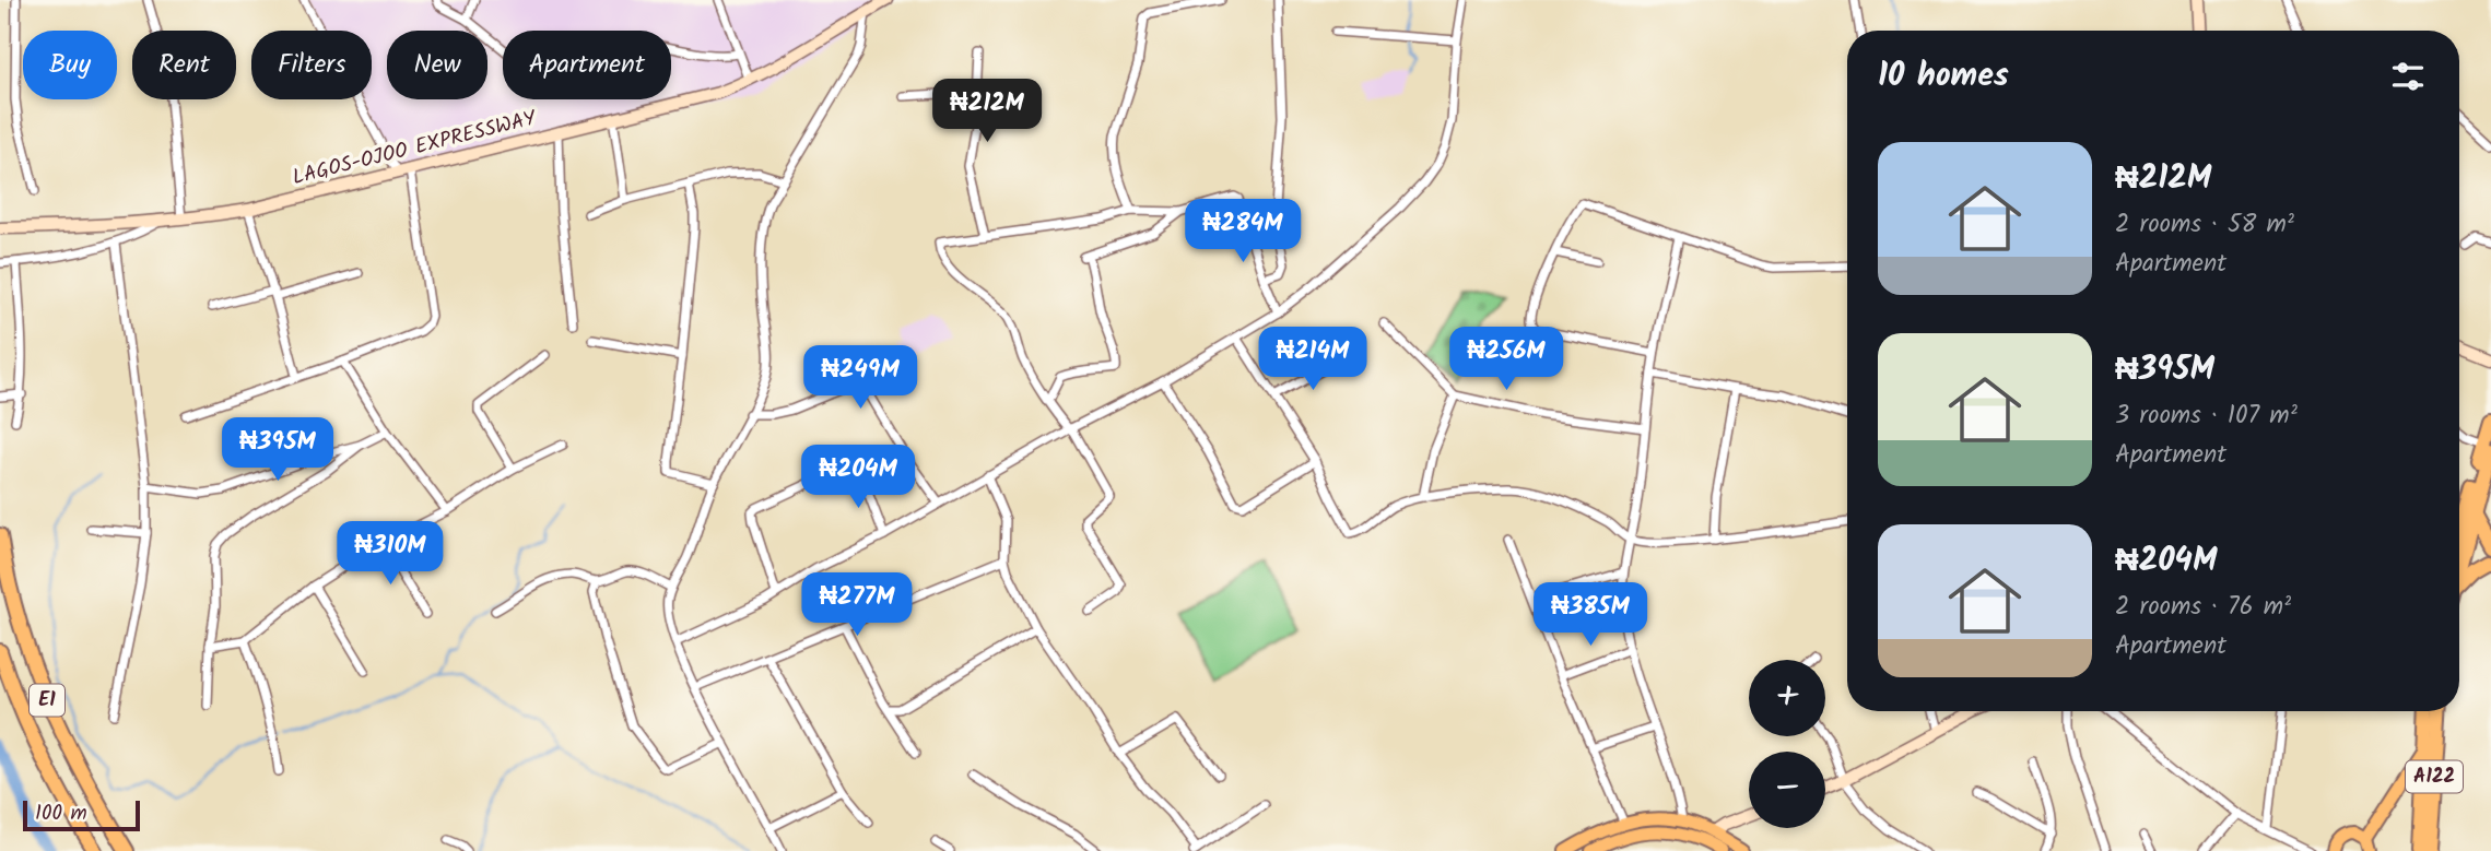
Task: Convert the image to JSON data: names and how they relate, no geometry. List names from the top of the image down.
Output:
{
  "streets": {
    "highway": ["E1", "A122"],
    "main road": ["LAGOS-OJOO EXPRESSWAY"]
  },
  "scale_bar": "100 m",
  "page": {
    "chip": [
      "Buy",
      "Rent",
      "Filters",
      "New",
      "Apartment"
    ],
    "heading": "10 homes",
    "price": [
      "₦212M",
      "₦284M",
      "₦214M",
      "₦256M",
      "₦249M",
      "₦395M",
      "₦204M",
      "₦310M",
      "₦277M",
      "₦385M"
    ],
    "list": [
      {
        "name": "₦212M",
        "note": "2 rooms · 58 m² · Apartment"
      },
      {
        "name": "₦395M",
        "note": "3 rooms · 107 m² · Apartment"
      },
      {
        "name": "₦204M",
        "note": "2 rooms · 76 m² · Apartment"
      }
    ],
    "map_buttons": ["+", "−"],
    "scale": "100 m"
  }
}
